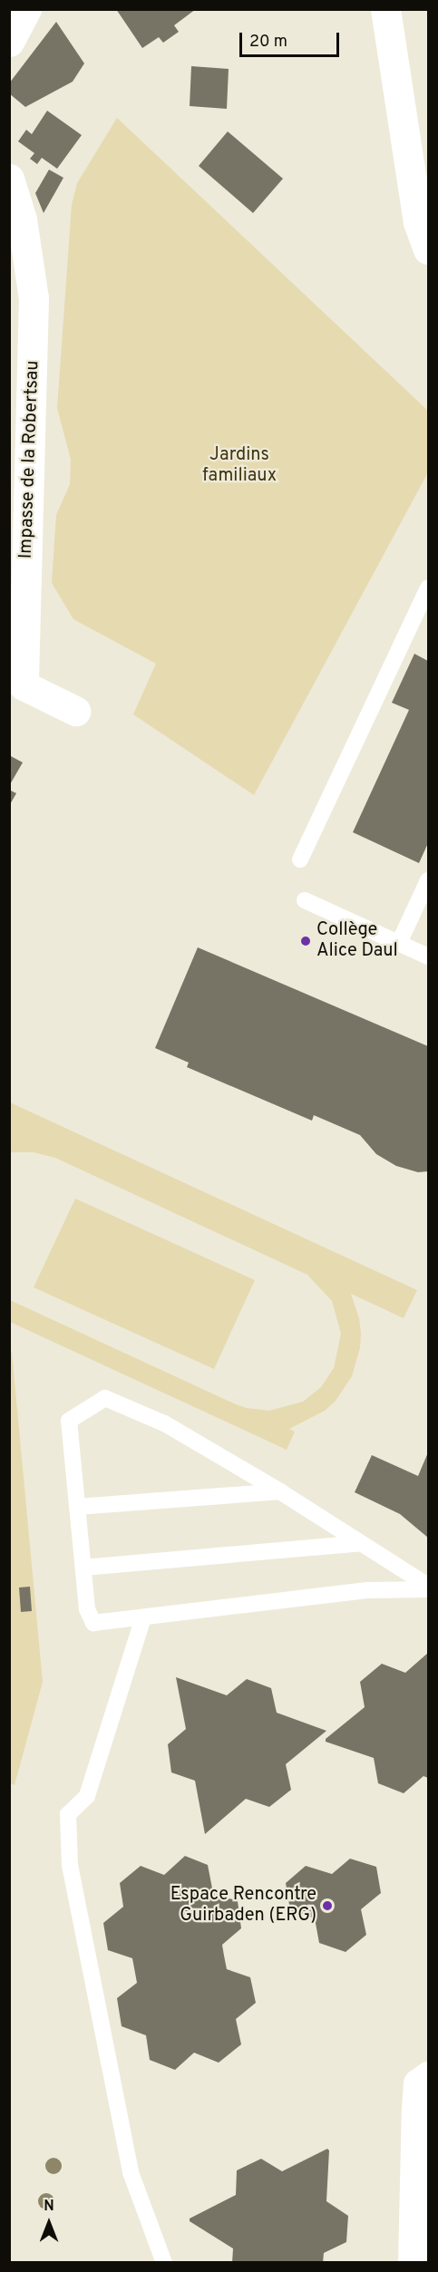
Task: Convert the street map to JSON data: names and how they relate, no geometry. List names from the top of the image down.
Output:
{
  "streets": {
    "street": ["Impasse de la Robertsau"]
  },
  "parks": ["Jardins familiaux"],
  "places": ["Collège Alice Daul", "Espace Rencontre Guirbaden (ERG)"],
  "scale_bar": "20 m",
  "north": "top"
}
